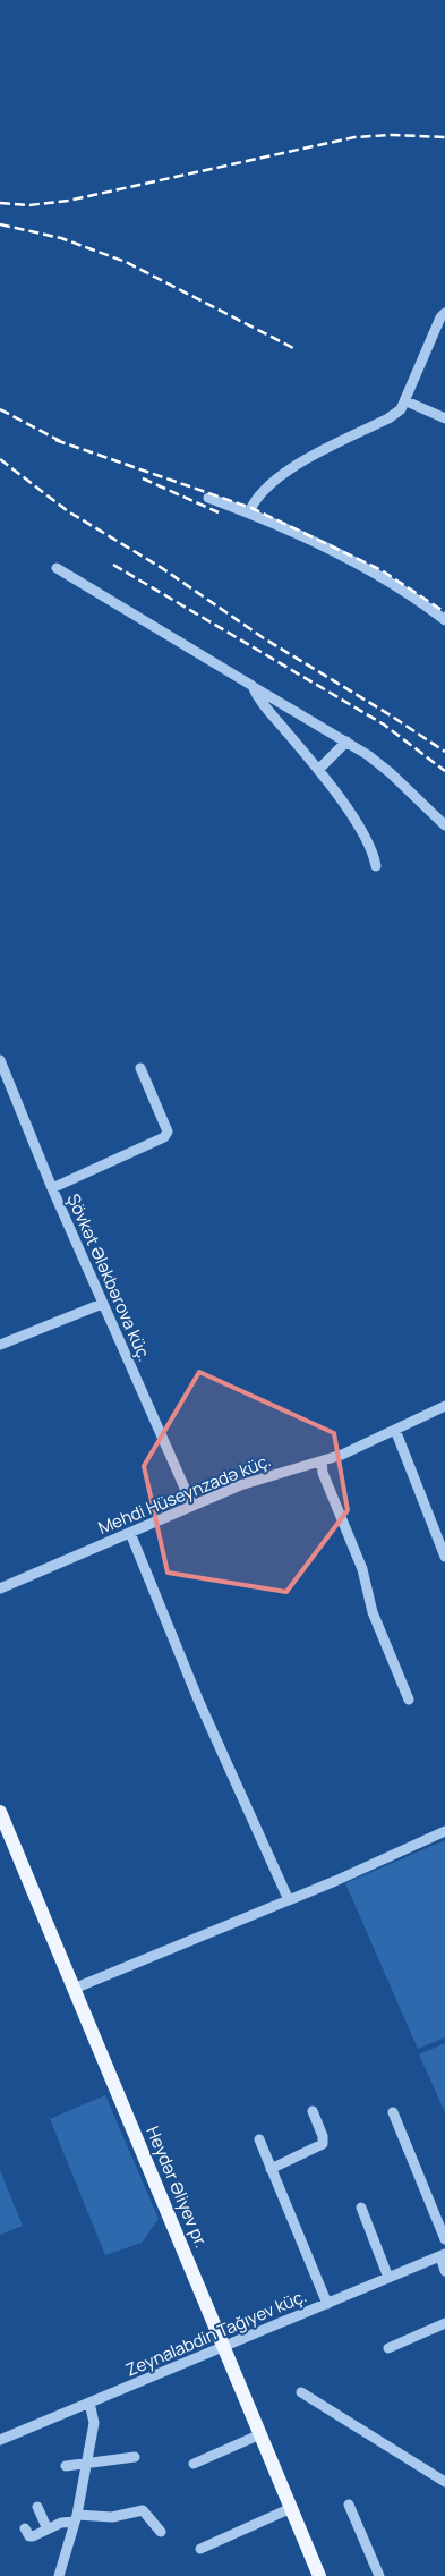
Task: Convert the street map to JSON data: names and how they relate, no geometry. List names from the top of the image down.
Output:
{
  "streets": {
    "main road": ["Heydər Əliyev pr."],
    "street": ["Şövkət Ələkbərova küç.", "Mehdi Hüseynzadə küç.", "Zeynalabdin Tağıyev küç."]
  },
  "crossings": [
    ["Şövkət Ələkbərova küç.", "Mehdi Hüseynzadə küç."],
    ["Heydər Əliyev pr.", "Zeynalabdin Tağıyev küç."]
  ]
}
